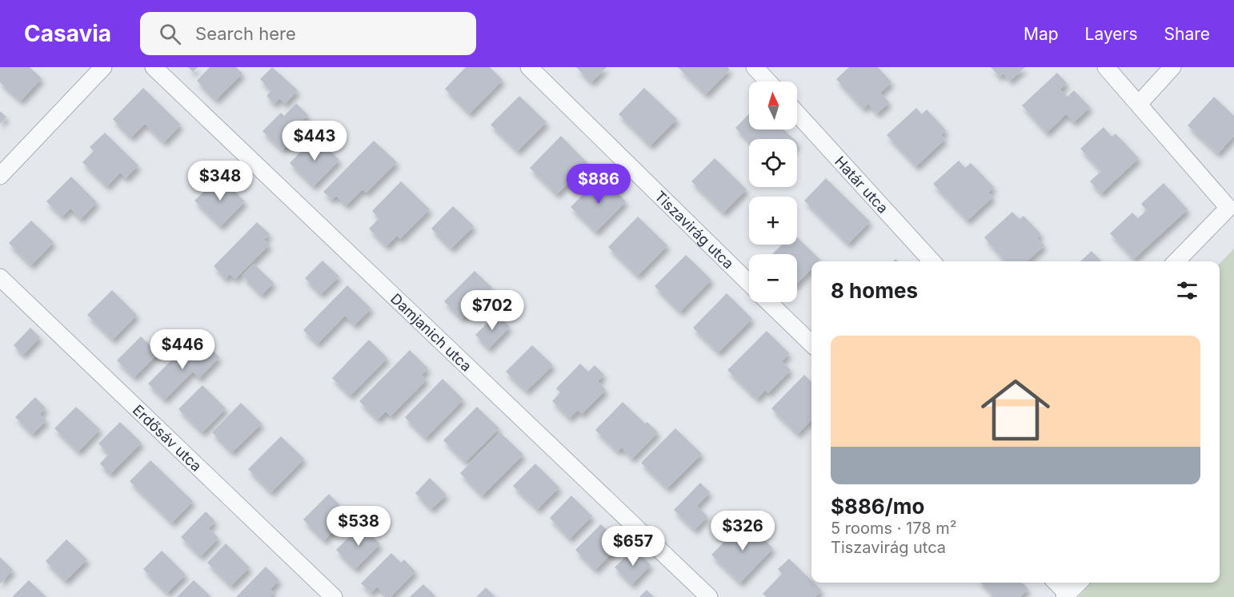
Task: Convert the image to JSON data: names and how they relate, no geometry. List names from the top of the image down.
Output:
{
  "streets": {
    "street": [
      "Határ utca",
      "Tiszavirág utca",
      "Damjanich utca",
      "Erdősáv utca"
    ]
  },
  "north": "top",
  "page": {
    "header": "Casavia",
    "search": "Search here",
    "nav": ["Map", "Layers", "Share"],
    "map_buttons": ["+", "−"],
    "price": [
      "$443",
      "$348",
      "$886",
      "$702",
      "$446",
      "$538",
      "$326",
      "$657"
    ],
    "heading": "8 homes",
    "list": [
      {
        "name": "$886/mo",
        "note": "5 rooms · 178 m² · Tiszavirág utca"
      }
    ]
  }
}
